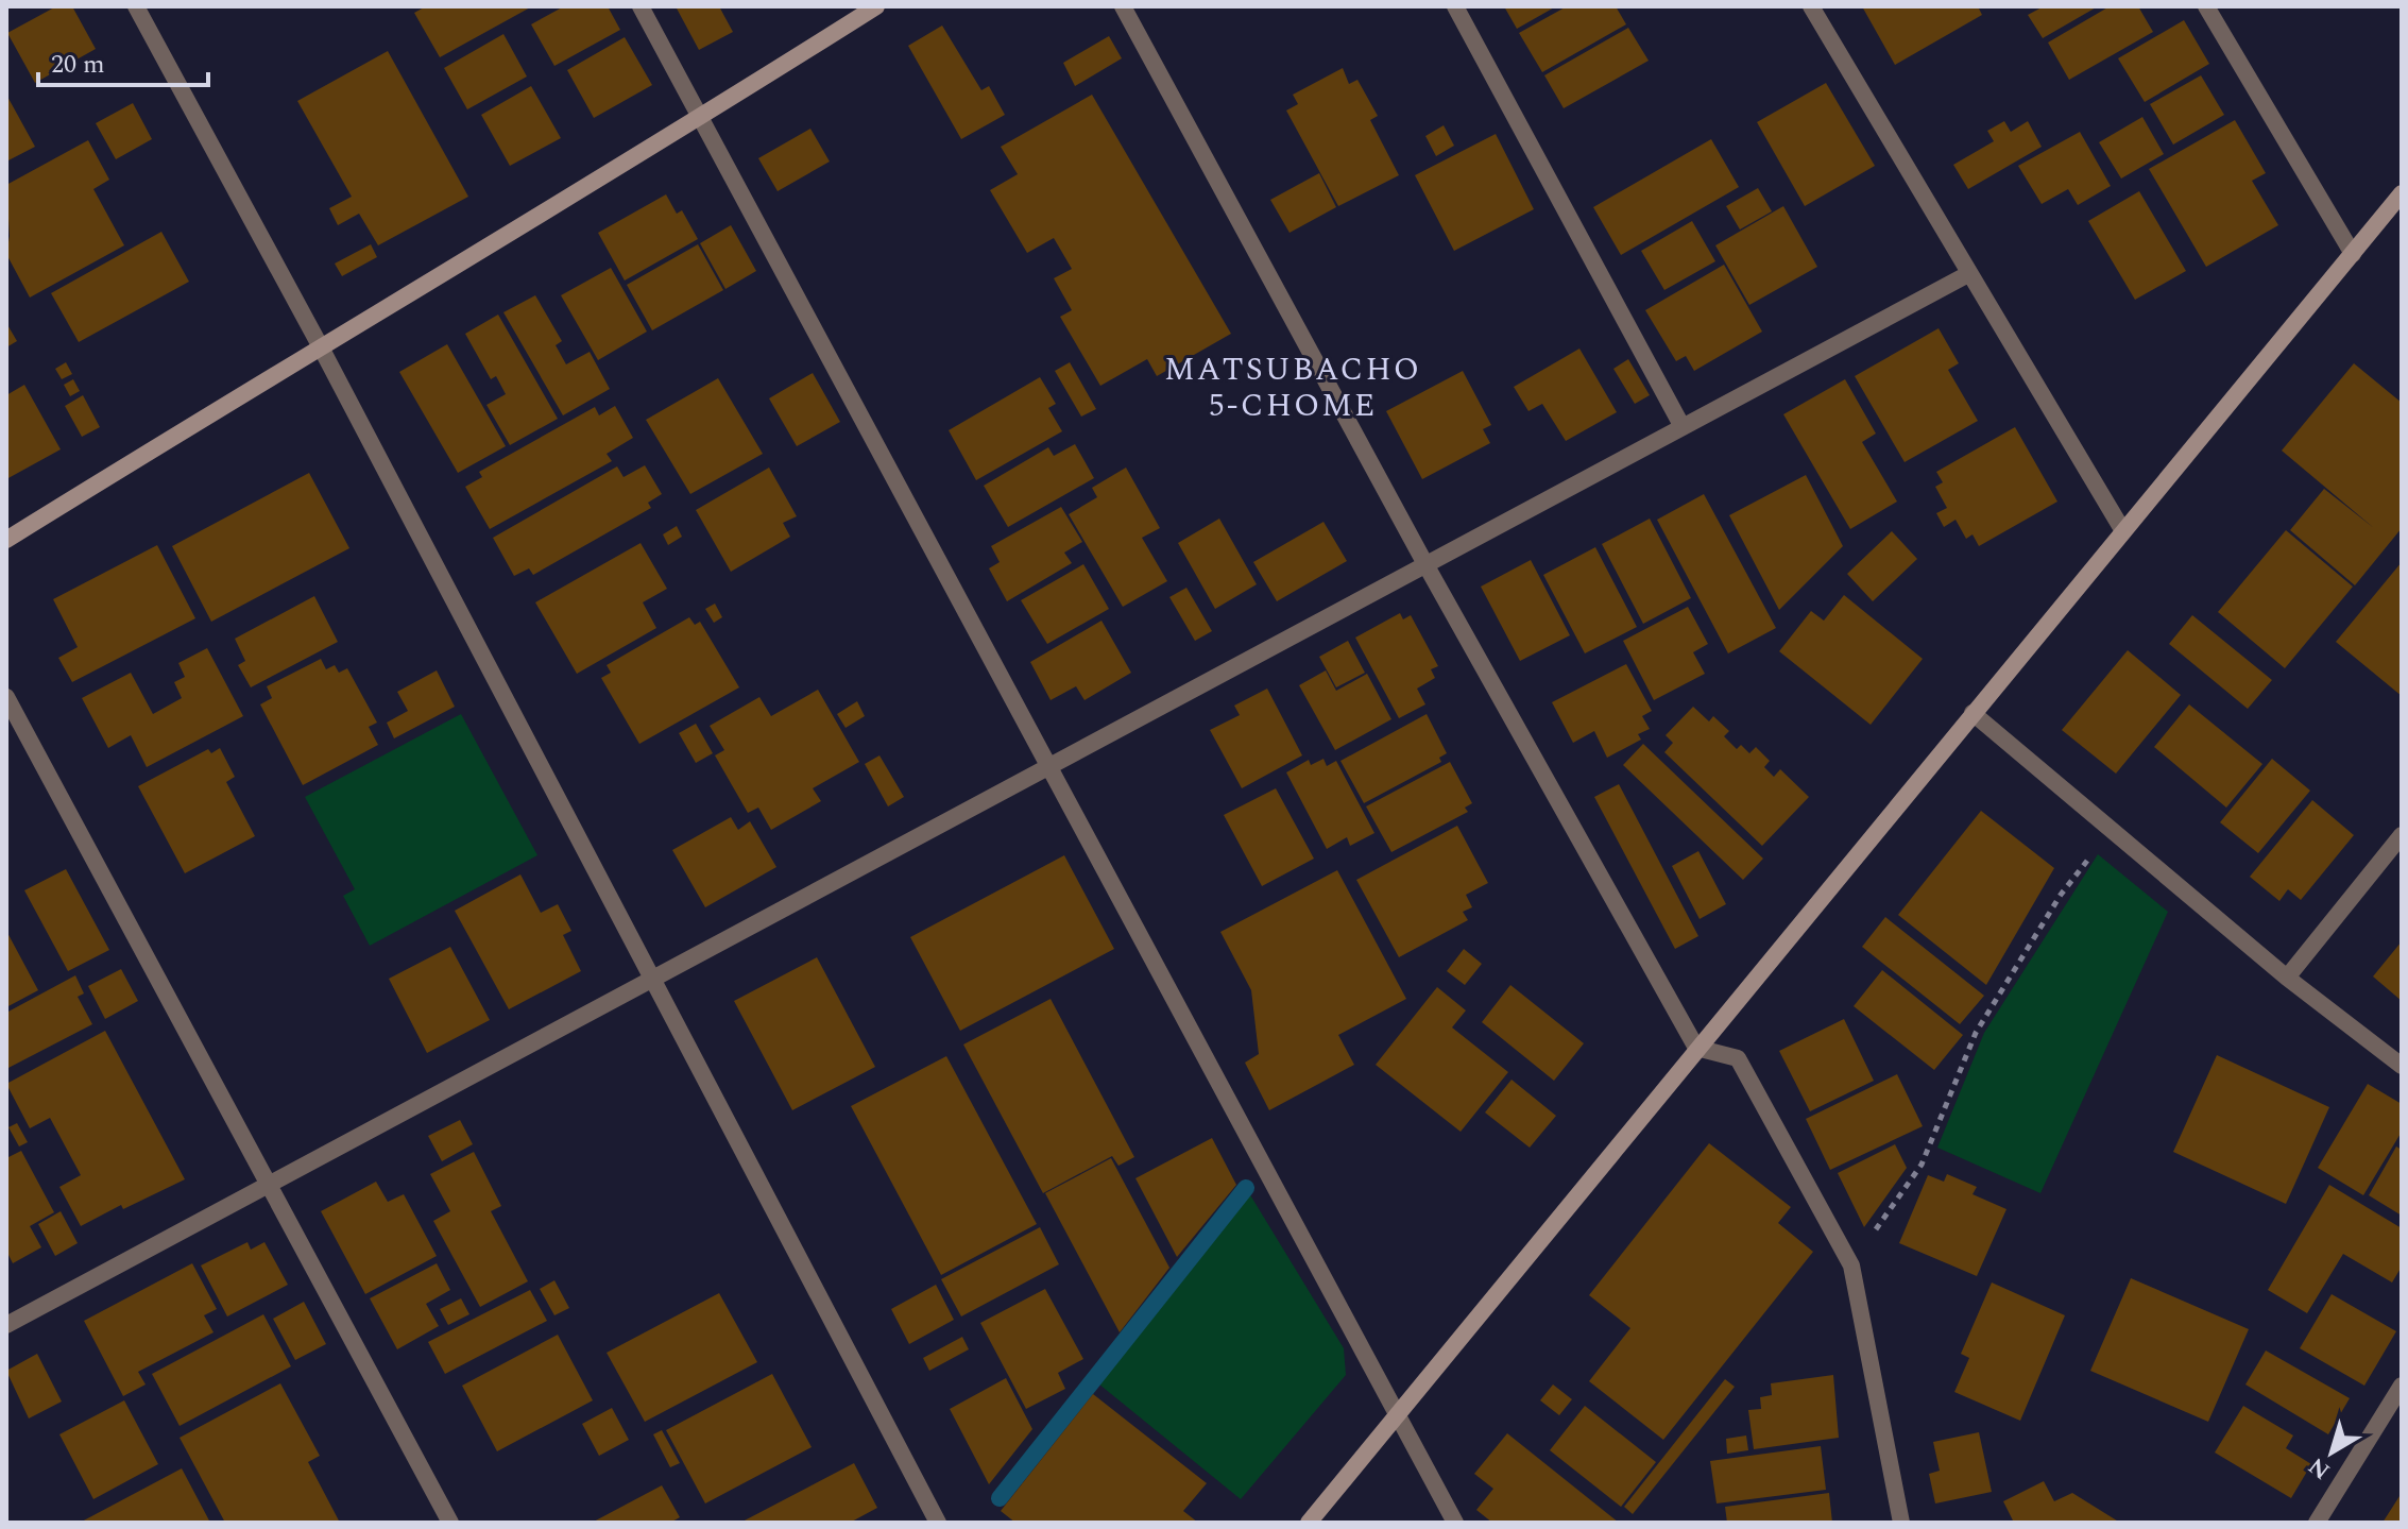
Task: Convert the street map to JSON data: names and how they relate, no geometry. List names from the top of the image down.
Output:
{
  "districts": ["MATSUBACHO 5-CHOME"],
  "scale_bar": "20 m",
  "north": "bottom left"
}
